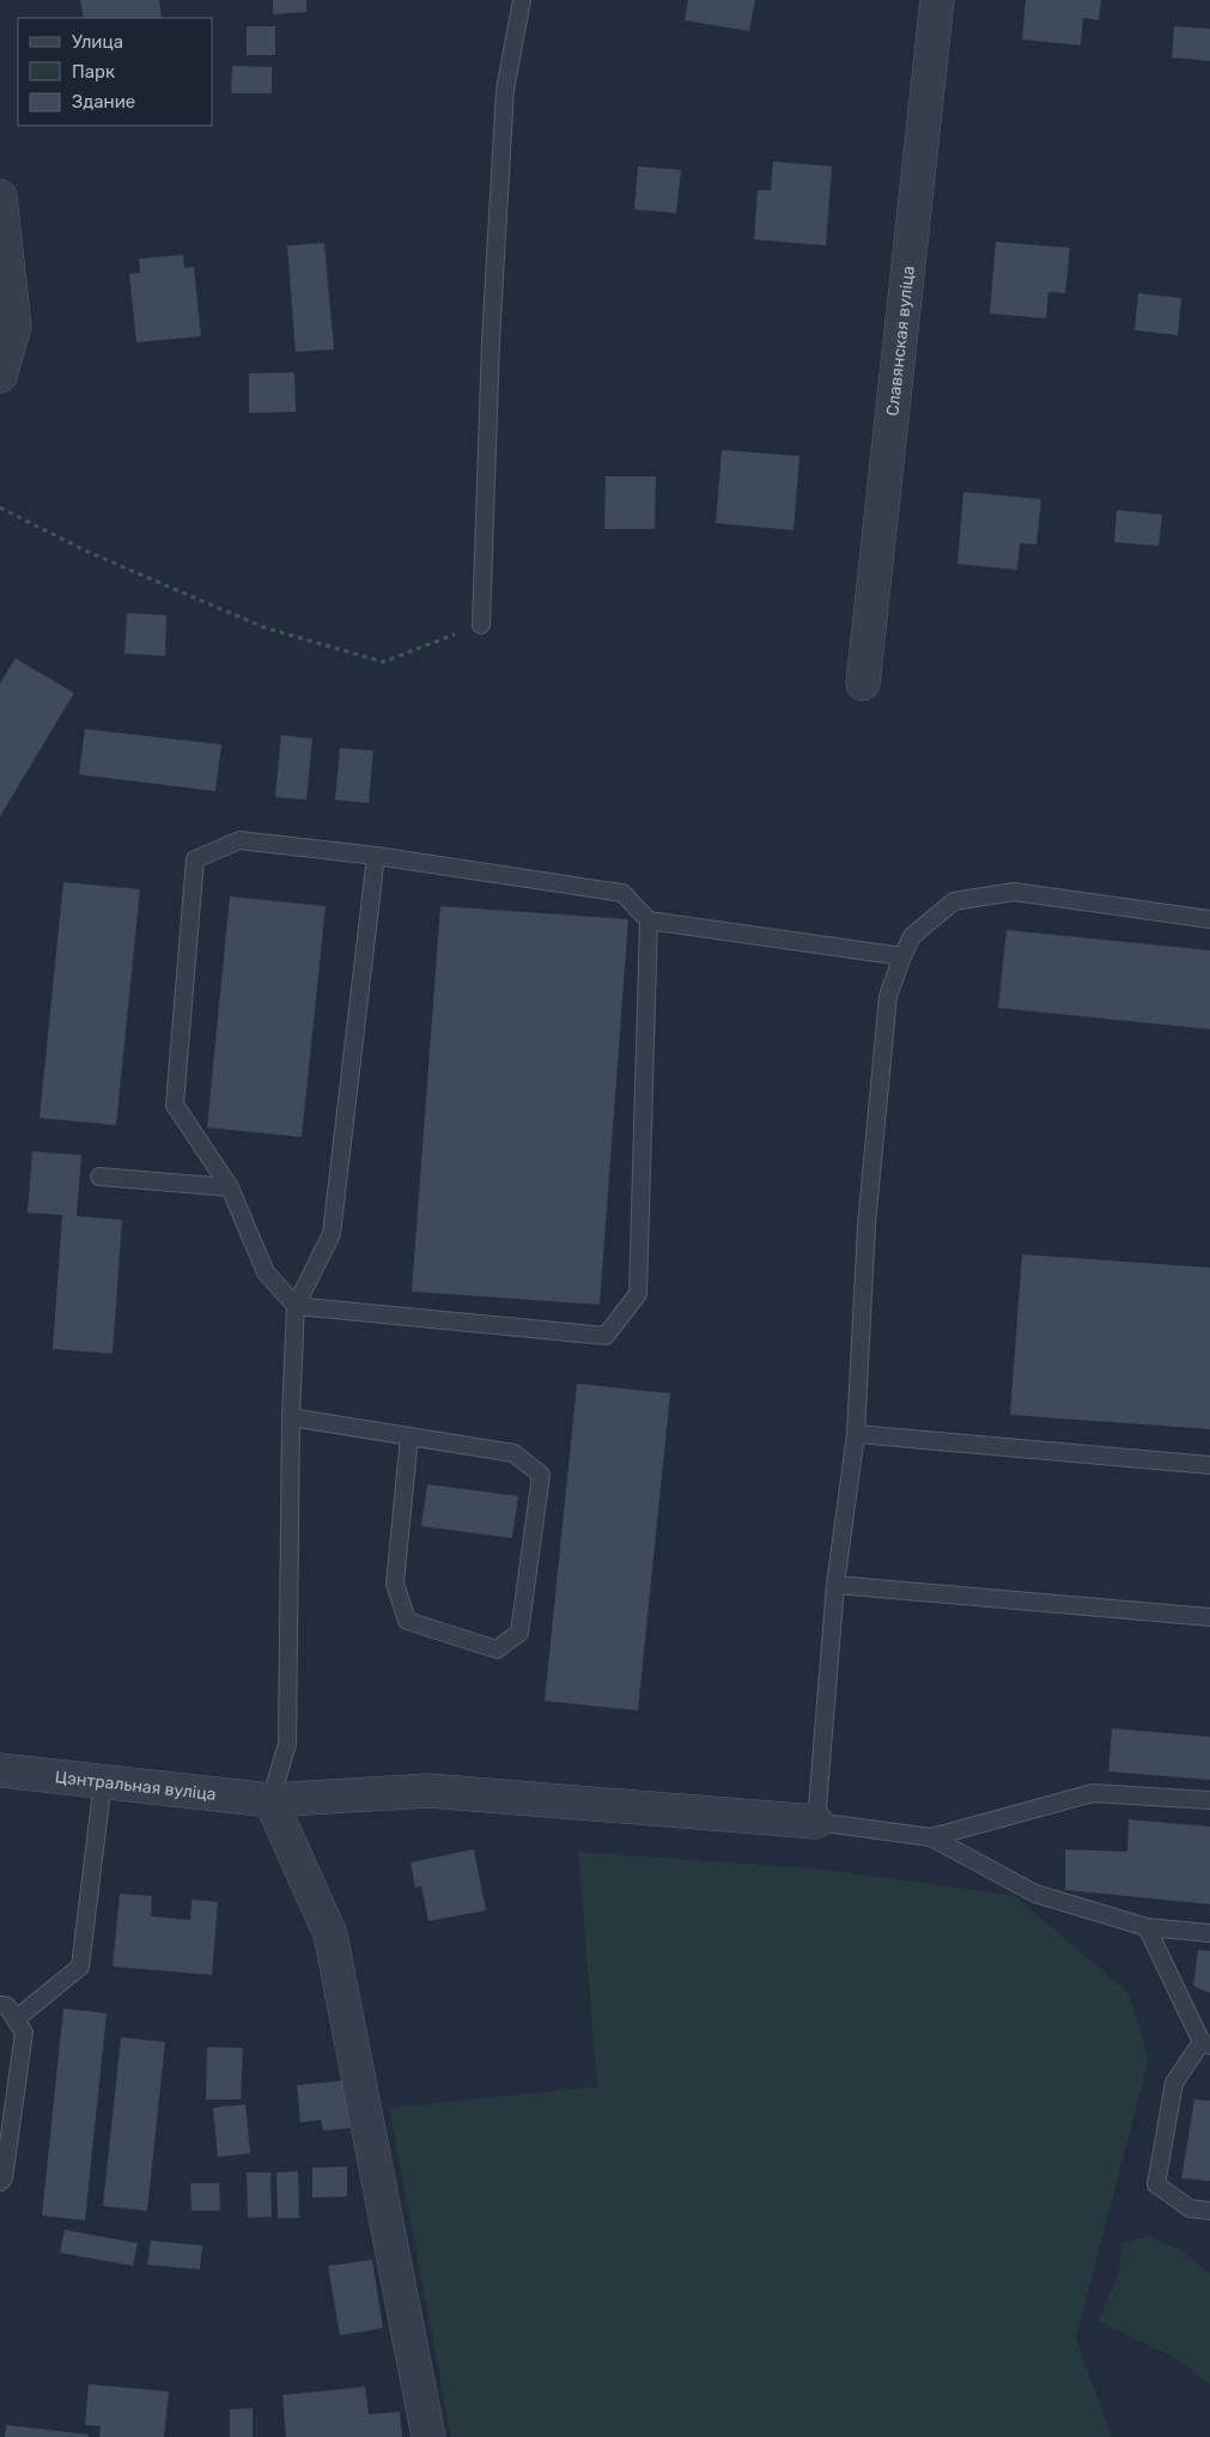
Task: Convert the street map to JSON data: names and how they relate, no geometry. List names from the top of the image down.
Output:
{
  "streets": {
    "street": ["Славянская вуліца", "Цэнтральная вуліца"]
  },
  "legend": ["Улица", "Парк", "Здание"]
}
